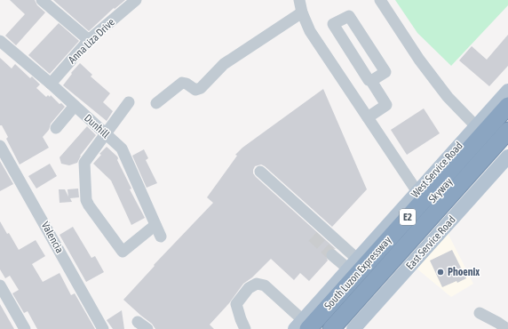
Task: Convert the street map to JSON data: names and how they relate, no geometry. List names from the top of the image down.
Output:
{
  "streets": {
    "highway": ["Skyway", "E2", "South Luzon Expressway"],
    "main road": ["West Service Road", "East Service Road"],
    "street": ["Anna Liza Drive", "Dunhill", "Valencia"]
  },
  "crossings": [
    ["Anna Liza Drive", "Dunhill"],
    ["West Service Road", "Skyway"],
    ["West Service Road", "South Luzon Expressway"],
    ["Skyway", "South Luzon Expressway"]
  ],
  "places": ["Phoenix"]
}
